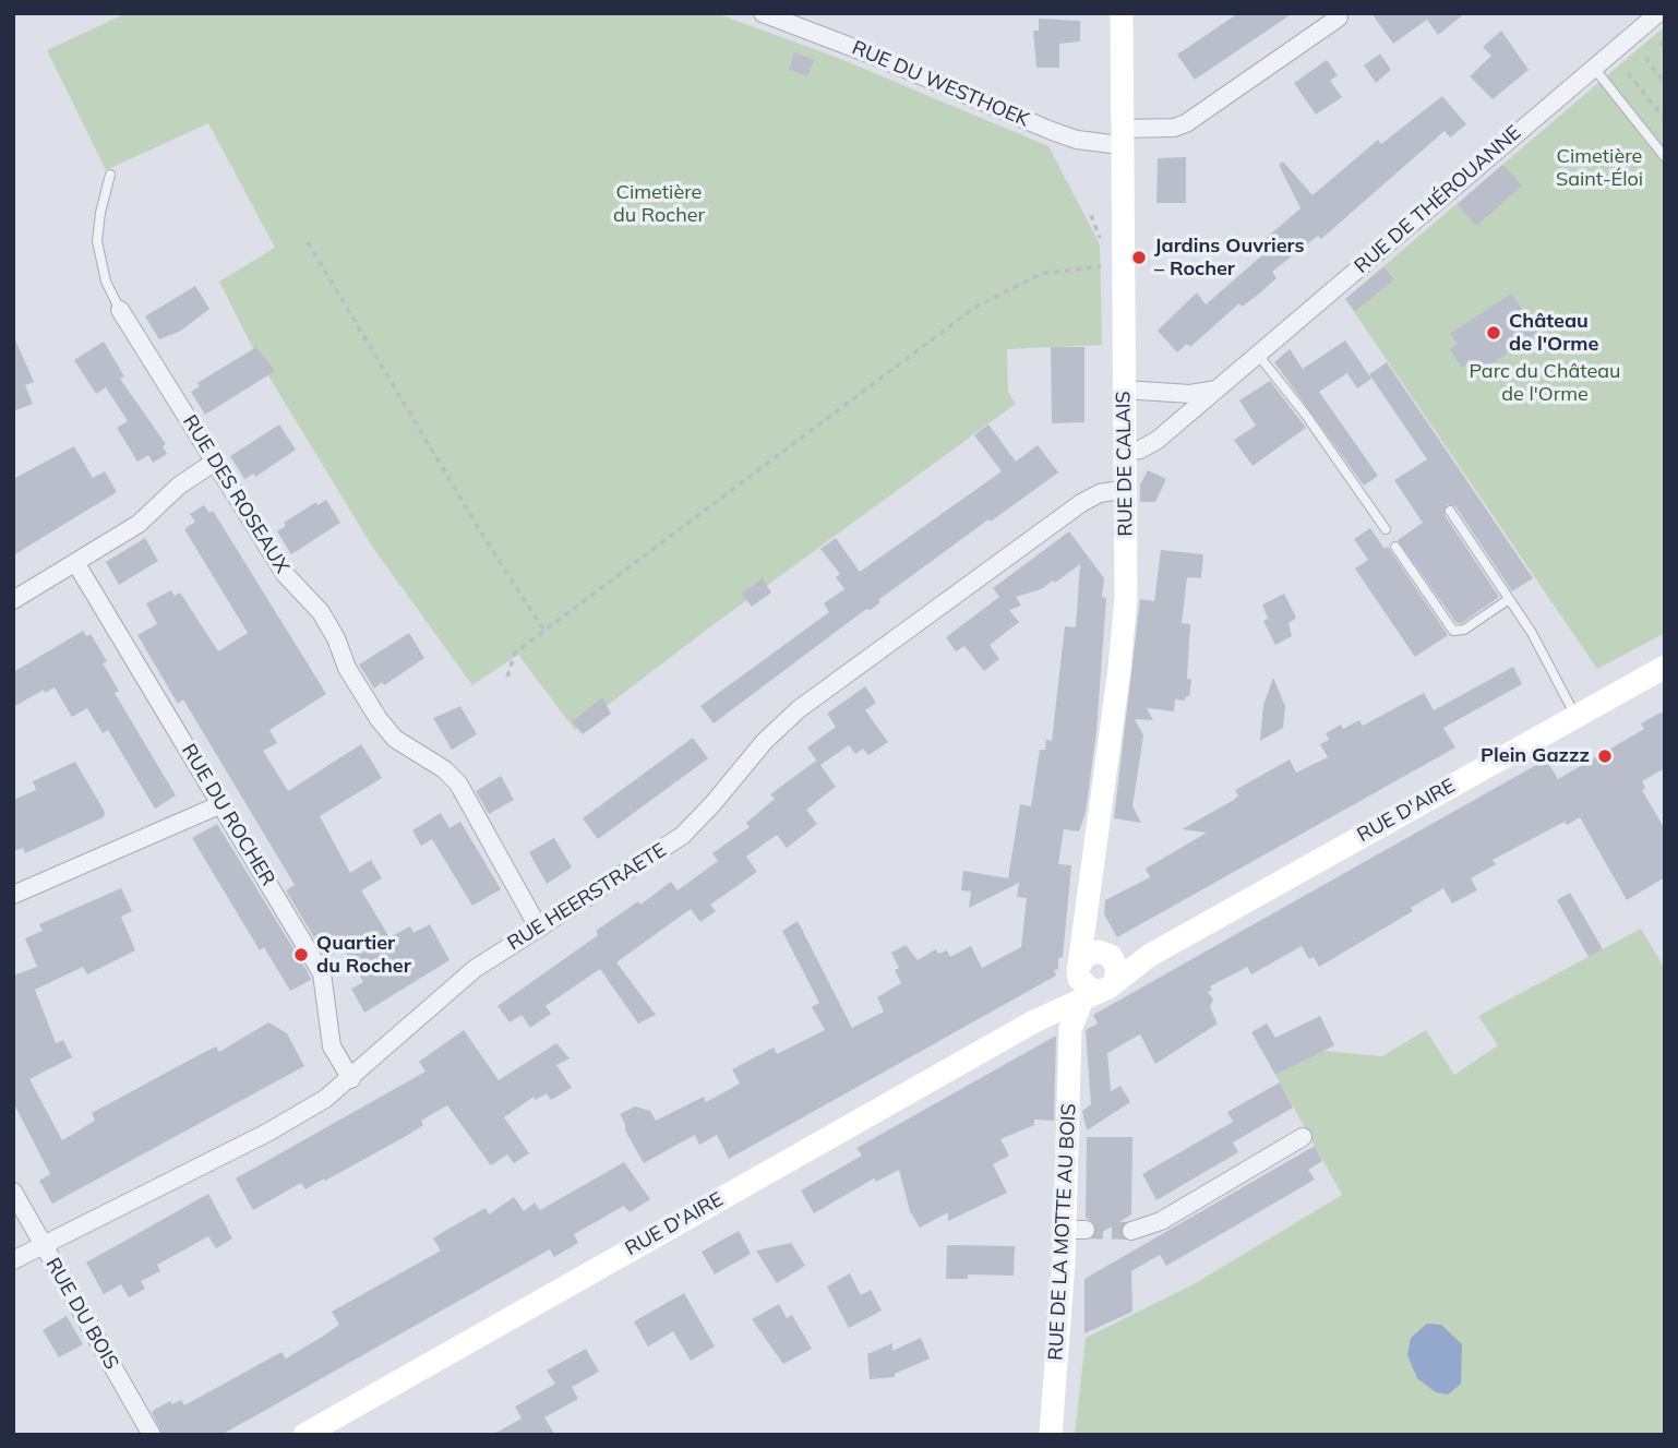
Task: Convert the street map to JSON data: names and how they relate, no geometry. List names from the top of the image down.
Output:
{
  "streets": {
    "main road": ["RUE DE CALAIS", "RUE D'AIRE", "RUE DE LA MOTTE AU BOIS"],
    "street": [
      "RUE DU WESTHOEK",
      "RUE DE THÉROUANNE",
      "RUE DES ROSEAUX",
      "RUE DU ROCHER",
      "RUE HEERSTRAETE",
      "RUE DU BOIS"
    ]
  },
  "crossings": [
    ["RUE DU WESTHOEK", "RUE DE CALAIS"],
    ["RUE DE THÉROUANNE", "RUE DE CALAIS"],
    ["RUE DE CALAIS", "RUE D'AIRE"],
    ["RUE DE CALAIS", "RUE HEERSTRAETE"],
    ["RUE DE CALAIS", "RUE DE LA MOTTE AU BOIS"],
    ["RUE DES ROSEAUX", "RUE HEERSTRAETE"],
    ["RUE D'AIRE", "RUE DE LA MOTTE AU BOIS"],
    ["RUE DU ROCHER", "RUE HEERSTRAETE"],
    ["RUE HEERSTRAETE", "RUE DU BOIS"]
  ],
  "parks": ["Cimetière Saint-Éloi", "Cimetière du Rocher", "Parc du Château de l'Orme"],
  "places": [
    "Jardins Ouvriers – Rocher",
    "Château de l'Orme",
    "Plein Gazzz",
    "Quartier du Rocher"
  ]
}
